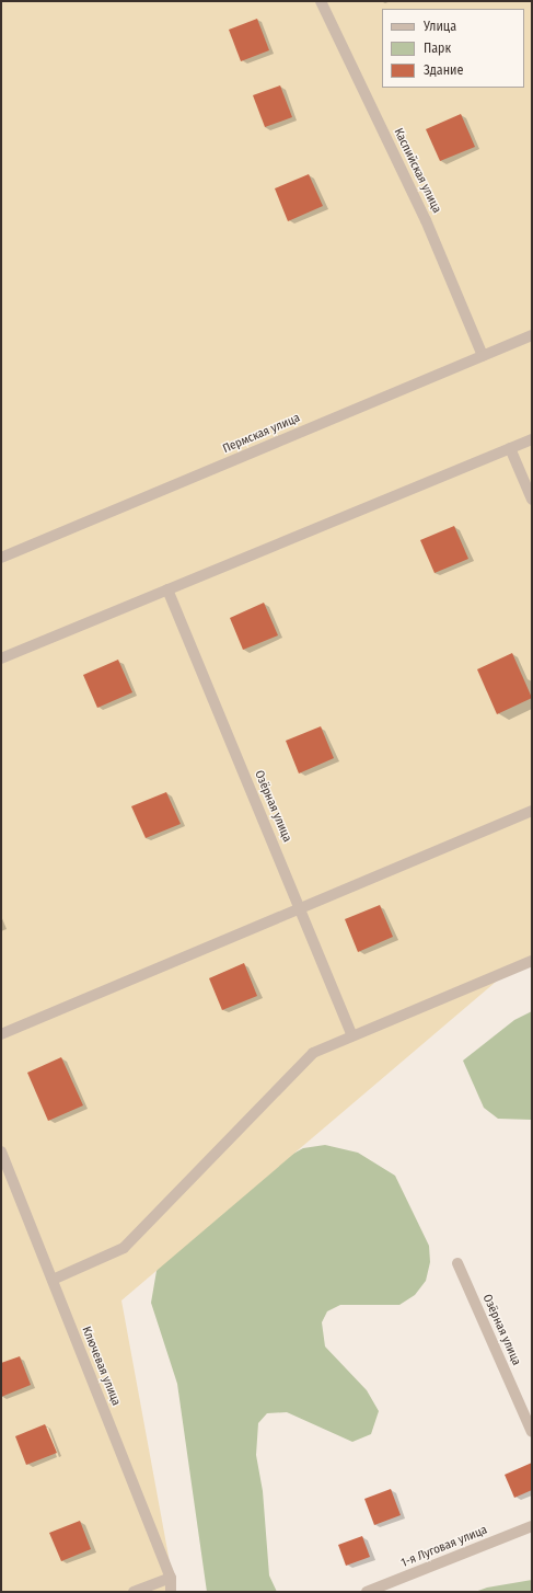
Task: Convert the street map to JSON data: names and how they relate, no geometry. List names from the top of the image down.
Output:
{
  "streets": {
    "street": [
      "Каспийская улица",
      "Пермская улица",
      "Озёрная улица",
      "Ключевая улица",
      "1-я Луговая улица"
    ]
  },
  "crossings": [
    ["Каспийская улица", "Пермская улица"]
  ],
  "legend": ["Улица", "Парк", "Здание"]
}
